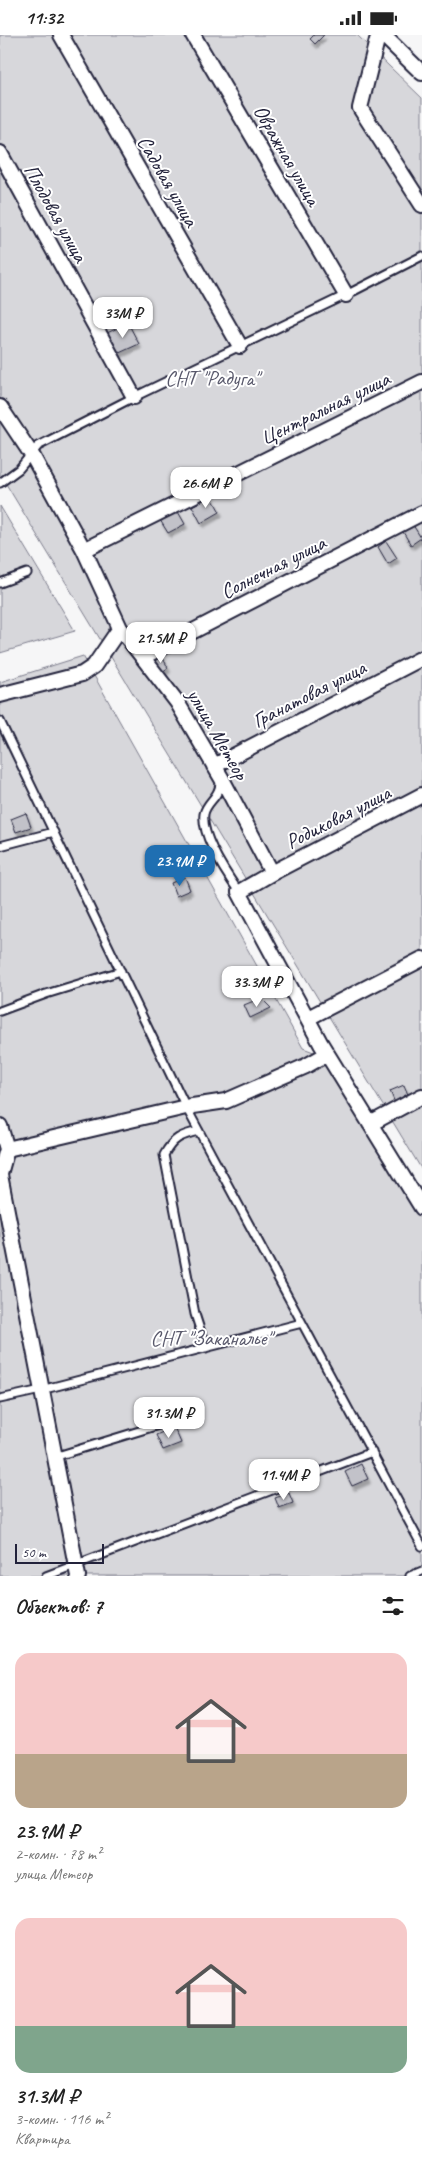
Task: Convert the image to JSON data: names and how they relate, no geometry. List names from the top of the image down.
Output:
{
  "streets": {
    "street": [
      "Овражная улица",
      "Садовая улица",
      "Плодовая улица",
      "Центральная улица",
      "Солнечная улица",
      "Гранатовая улица",
      "улица Метеор",
      "Родиковая улица"
    ]
  },
  "crossings": [
    ["Центральная улица", "улица Метеор"],
    ["Солнечная улица", "улица Метеор"],
    ["Гранатовая улица", "улица Метеор"],
    ["улица Метеор", "Родиковая улица"]
  ],
  "parks": ["СНТ \"Радуга\"", "СНТ \"Заканалье\""],
  "scale_bar": "50 m",
  "page": {
    "status": "11:32",
    "price": [
      "33M ₽",
      "26.6M ₽",
      "21.5M ₽",
      "23.9M ₽",
      "33.3M ₽",
      "31.3M ₽",
      "11.4M ₽"
    ],
    "scale": "50 m",
    "heading": "Объектов: 7",
    "list": [
      {
        "name": "23.9M ₽",
        "note": "2-комн. · 78 m² · улица Метеор"
      },
      {
        "name": "31.3M ₽",
        "note": "3-комн. · 116 m² · Квартира"
      }
    ]
  }
}
